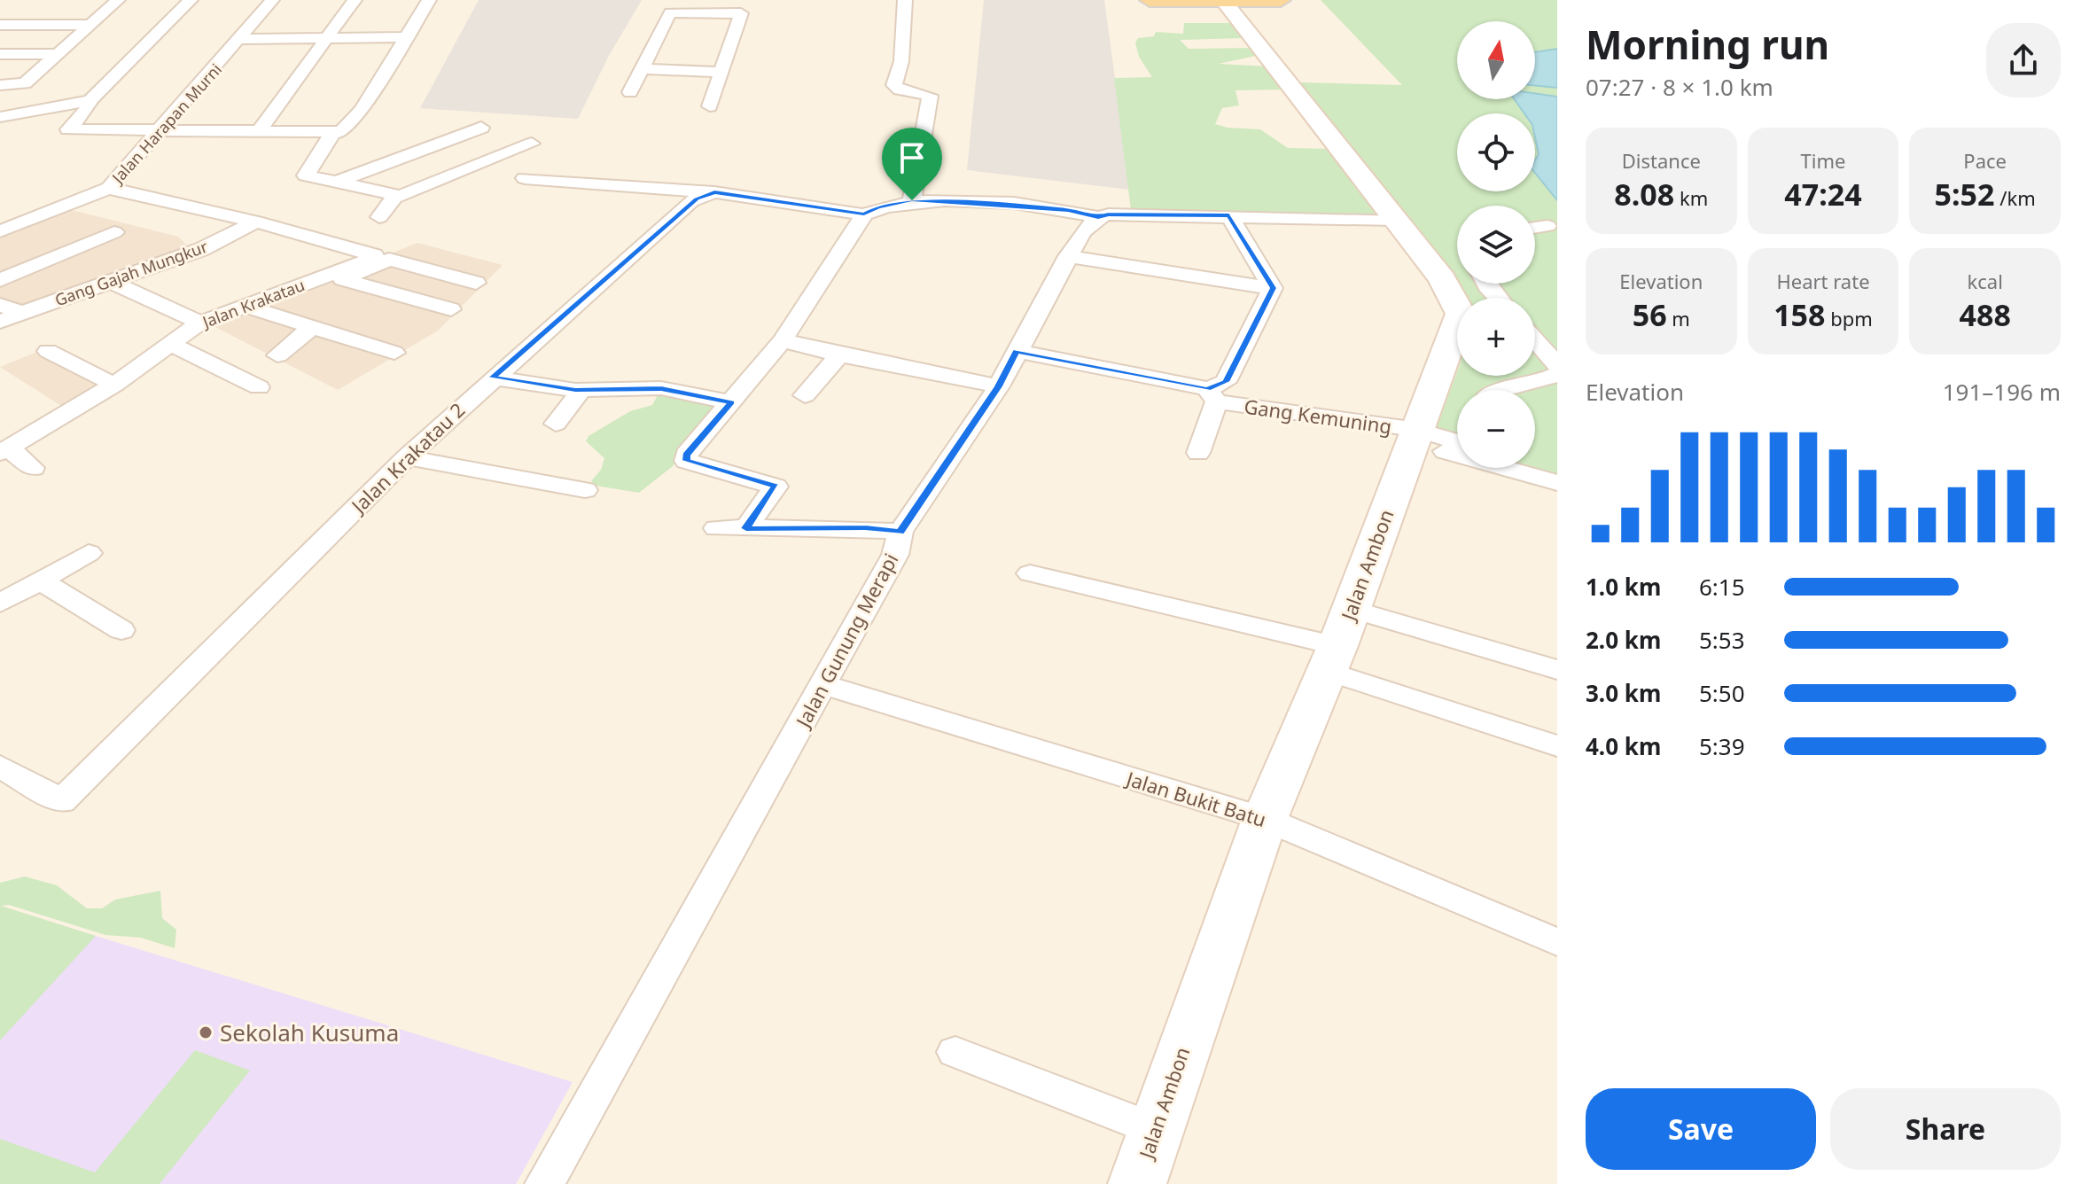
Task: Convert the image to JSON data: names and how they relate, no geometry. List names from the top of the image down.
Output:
{
  "streets": {
    "street": [
      "Jalan Harapan Murni",
      "Gang Gajah Mungkur",
      "Jalan Krakatau",
      "Gang Kemuning",
      "Jalan Krakatau 2",
      "Jalan Ambon",
      "Jalan Gunung Merapi",
      "Jalan Bukit Batu"
    ]
  },
  "crossings": [
    ["Jalan Harapan Murni", "Gang Gajah Mungkur"],
    ["Gang Gajah Mungkur", "Jalan Krakatau"],
    ["Gang Kemuning", "Jalan Ambon"],
    ["Gang Kemuning", "Jalan Gunung Merapi"],
    ["Jalan Ambon", "Jalan Bukit Batu"],
    ["Jalan Gunung Merapi", "Jalan Bukit Batu"]
  ],
  "places": ["Sekolah Kusuma"],
  "north": "top",
  "page": {
    "heading": ["Morning run", "07:27 · 8 × 1.0 km"],
    "map_buttons": ["+", "−"],
    "stats": [
      ["Distance", "8.08 km"],
      ["Time", "47:24"],
      ["Pace", "5:52 /km"],
      ["Elevation", "56 m"],
      ["Heart rate", "158 bpm"],
      ["kcal", "488"]
    ],
    "chart": ["Elevation", "191–196 m"],
    "list": [
      {
        "name": "1.0 km",
        "note": "6:15"
      },
      {
        "name": "2.0 km",
        "note": "5:53"
      },
      {
        "name": "3.0 km",
        "note": "5:50"
      },
      {
        "name": "4.0 km",
        "note": "5:39"
      }
    ],
    "buttons": ["Save", "Share"]
  }
}
